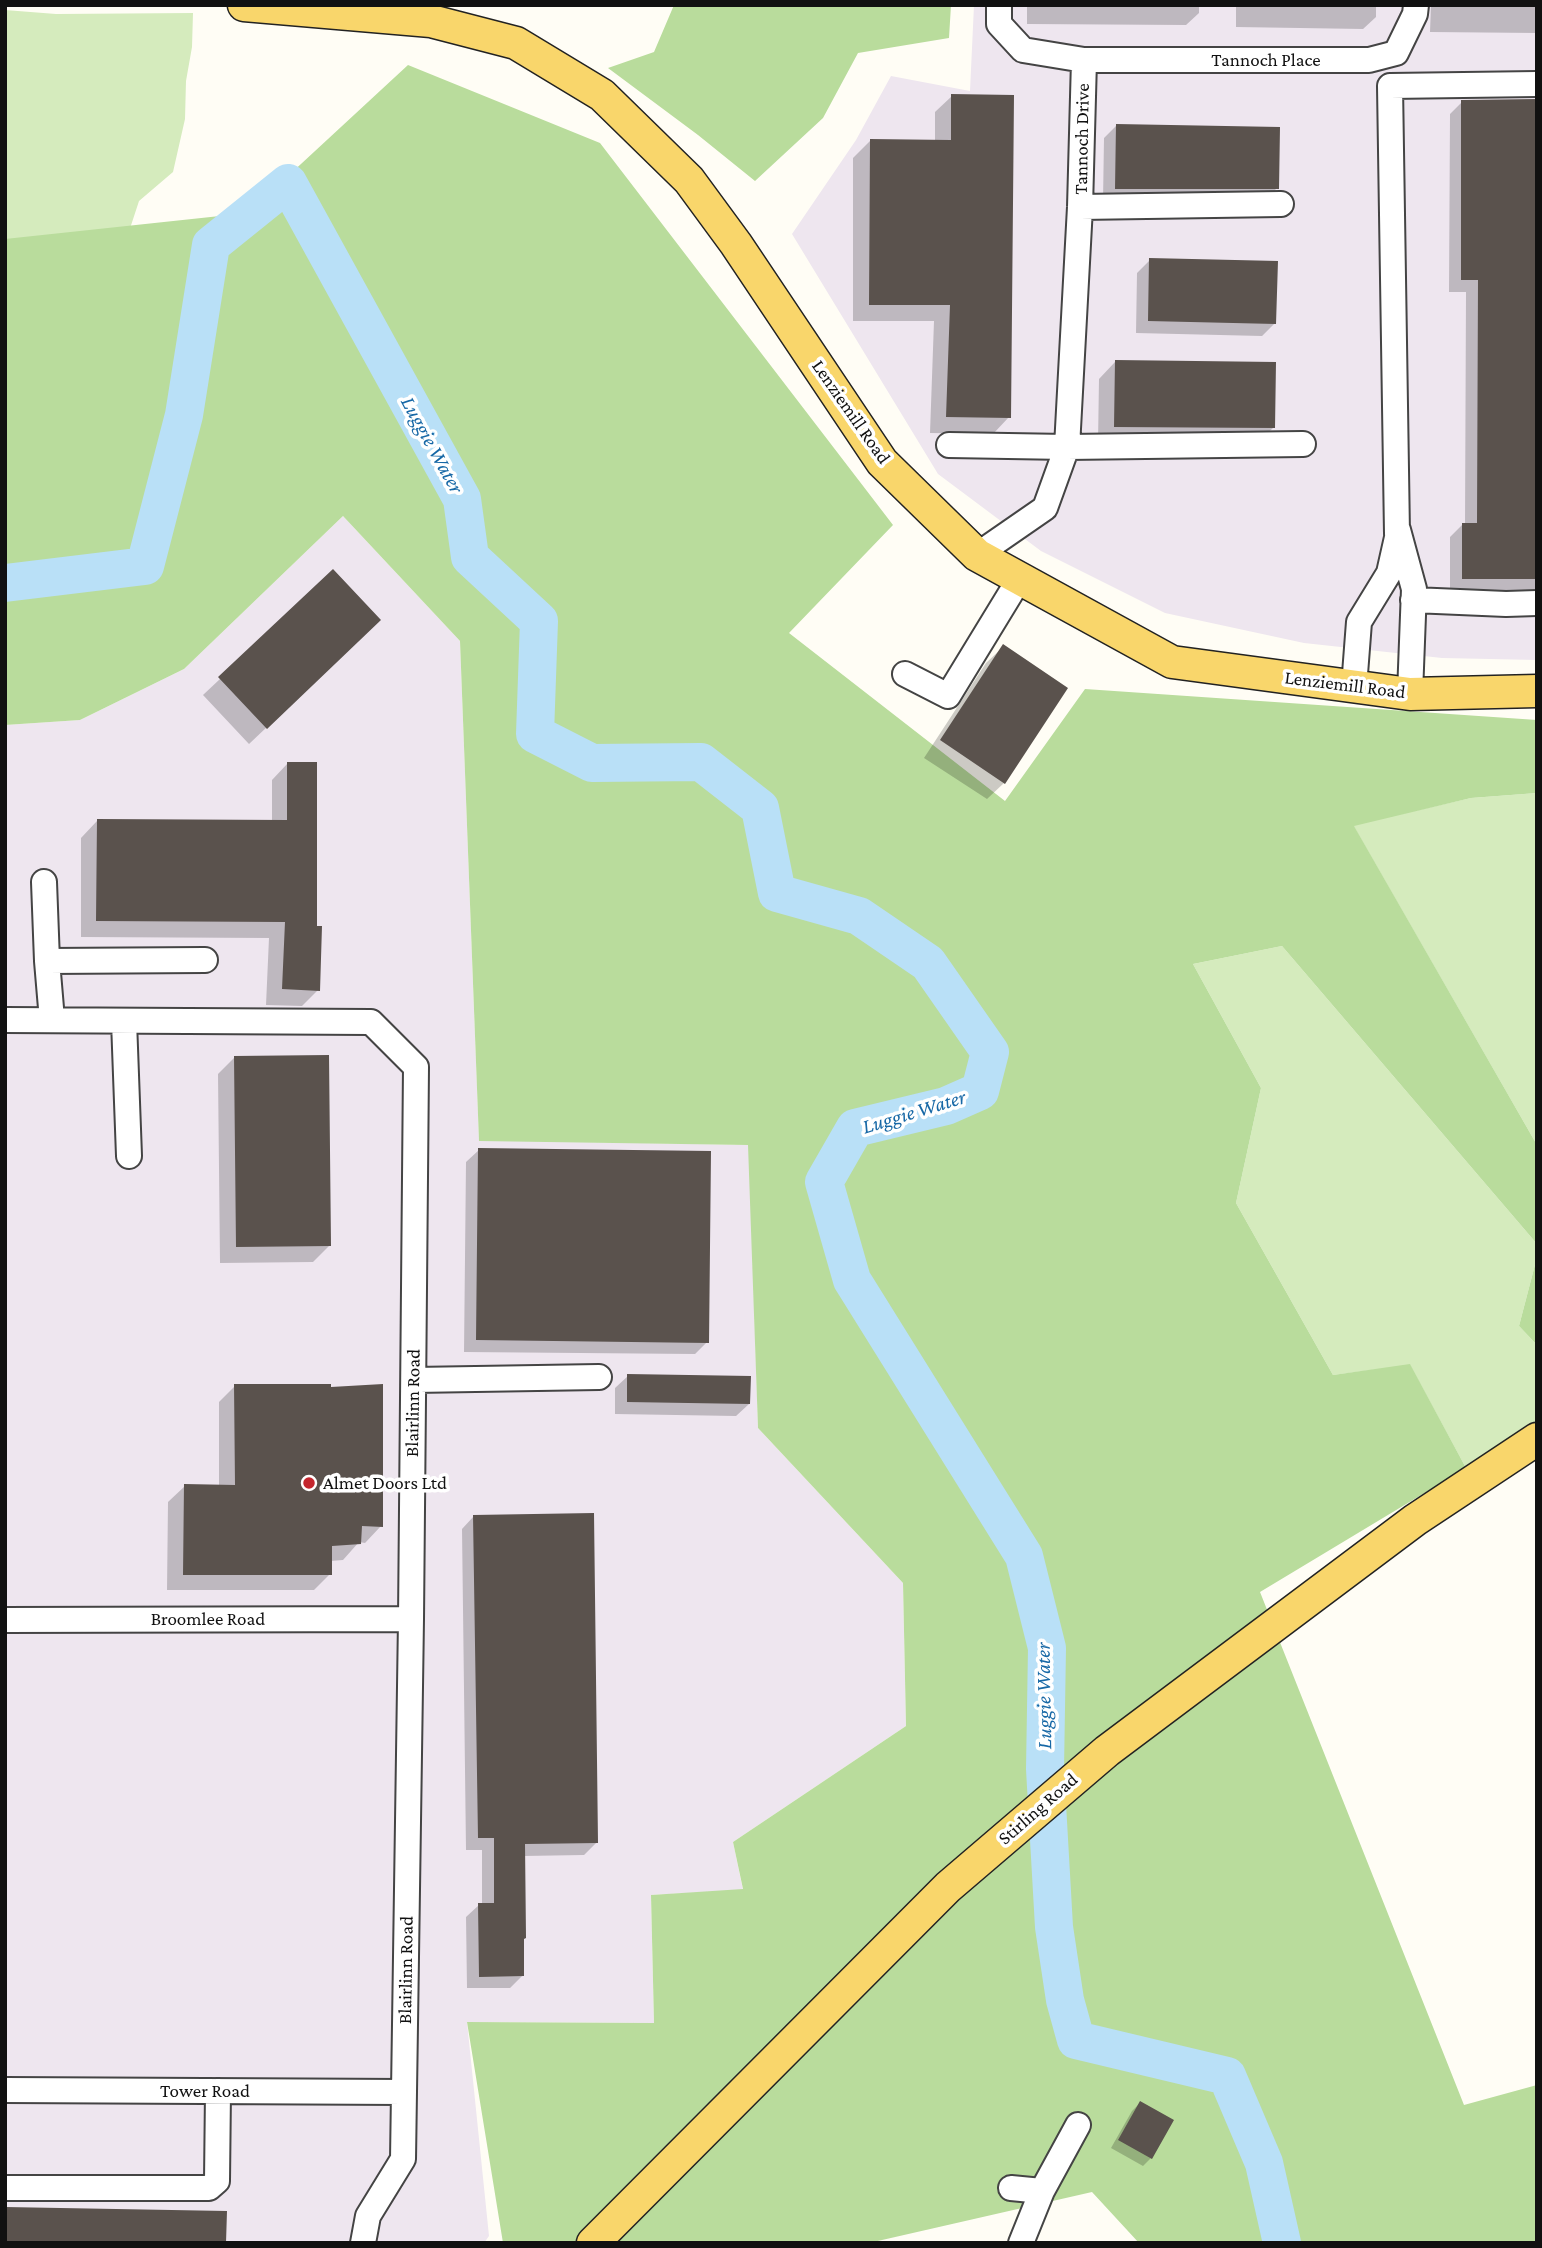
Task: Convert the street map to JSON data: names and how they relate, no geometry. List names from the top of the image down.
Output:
{
  "streets": {
    "main road": ["Lenziemill Road", "Stirling Road"],
    "street": [
      "Tannoch Place",
      "Tannoch Drive",
      "Blairlinn Road",
      "Broomlee Road",
      "Tower Road"
    ]
  },
  "crossings": [
    ["Tannoch Place", "Tannoch Drive"],
    ["Tannoch Drive", "Lenziemill Road"],
    ["Blairlinn Road", "Broomlee Road"],
    ["Blairlinn Road", "Tower Road"]
  ],
  "water": ["Luggie Water"],
  "places": ["Almet Doors Ltd"]
}
